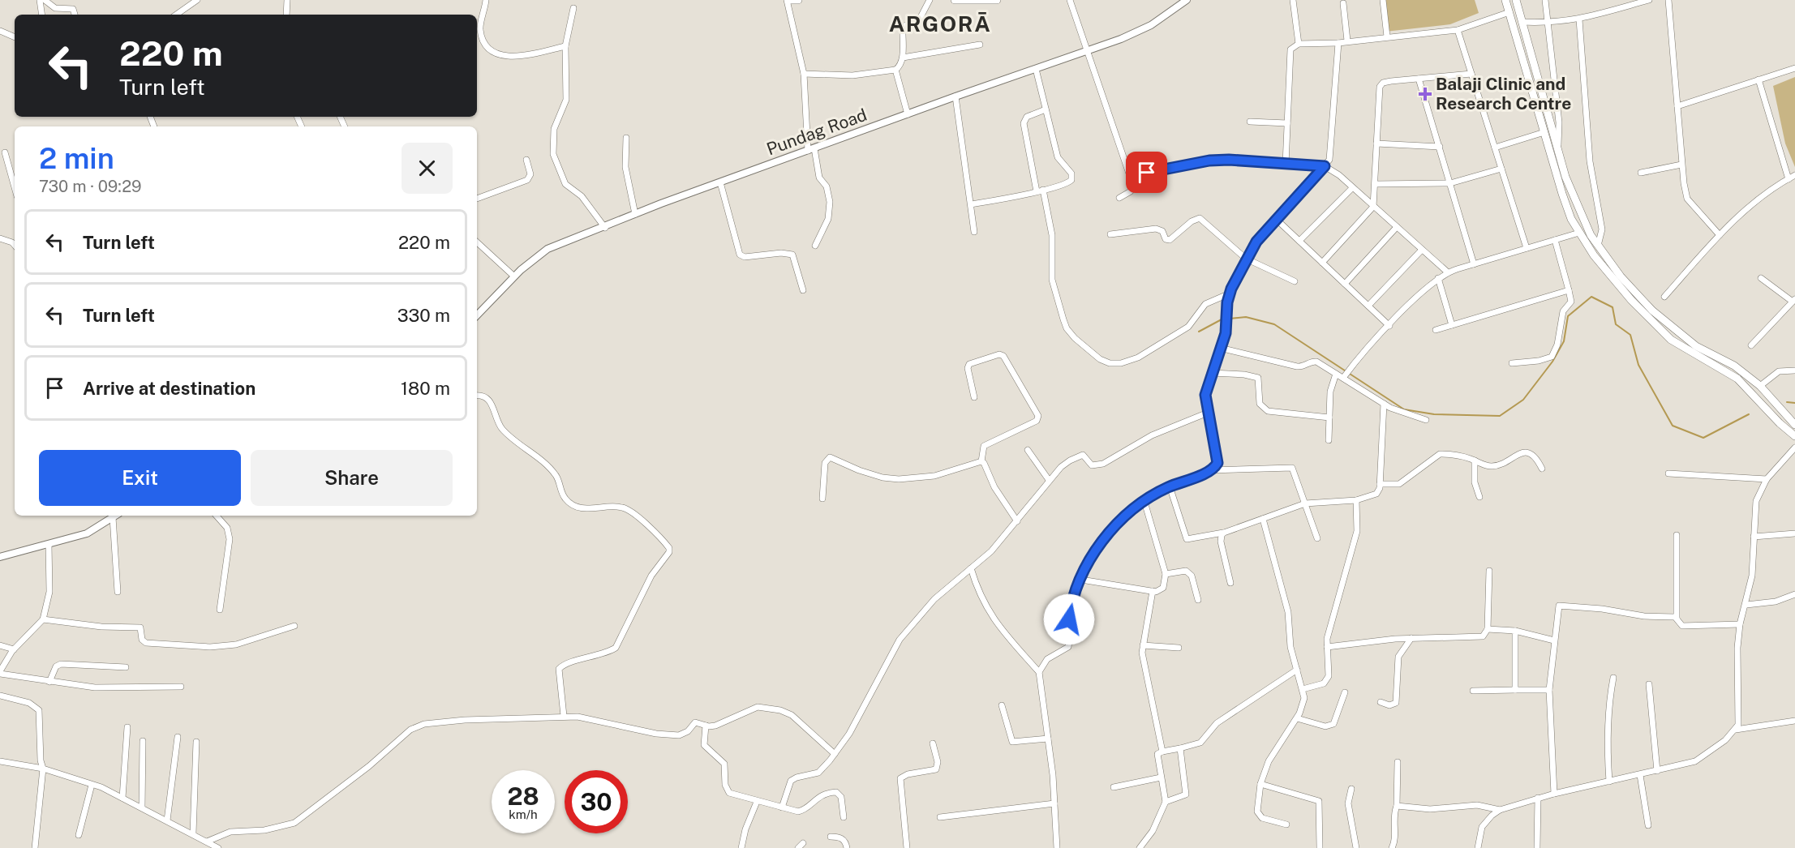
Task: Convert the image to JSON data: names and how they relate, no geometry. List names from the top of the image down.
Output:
{
  "streets": {
    "street": ["Pundag Road"]
  },
  "districts": ["ARGORĀ"],
  "places": {
    "health": ["Balaji Clinic and Research Centre"]
  },
  "page": {
    "turn": ["220 m", "Turn left"],
    "heading": ["2 min", "730 m · 09:29"],
    "list": [
      {
        "name": "Turn left",
        "value": "220 m"
      },
      {
        "name": "Turn left",
        "value": "330 m"
      },
      {
        "name": "Arrive at destination",
        "value": "180 m"
      }
    ],
    "buttons": ["Exit", "Share"],
    "speed": "28 km/h",
    "limit": "30"
  }
}
